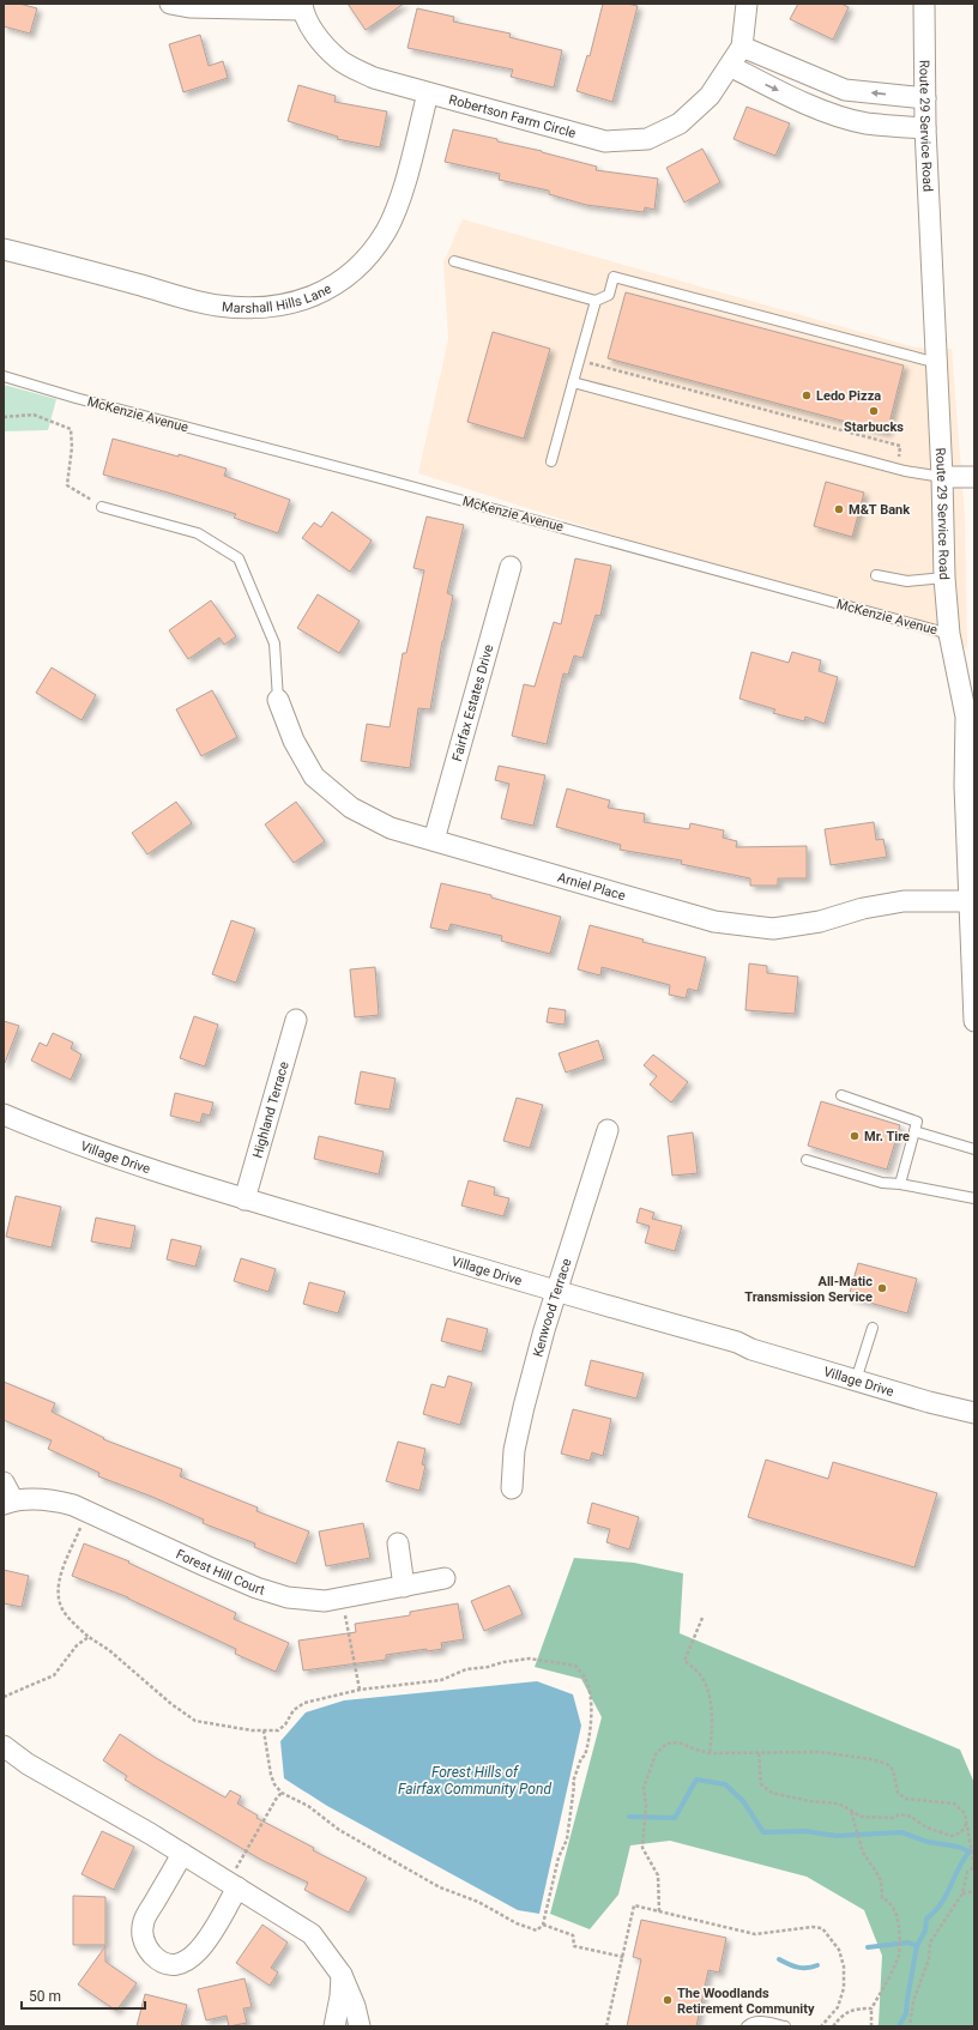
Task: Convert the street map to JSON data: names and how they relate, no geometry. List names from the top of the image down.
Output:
{
  "streets": {
    "street": [
      "Robertson Farm Circle",
      "Route 29 Service Road",
      "Marshall Hills Lane",
      "Fairfax Estates Drive",
      "Arniel Place",
      "Highland Terrace",
      "Village Drive",
      "Kenwood Terrace",
      "Forest Hill Court"
    ],
    "lane": ["McKenzie Avenue"]
  },
  "crossings": [
    ["Robertson Farm Circle", "Marshall Hills Lane"],
    ["Route 29 Service Road", "McKenzie Avenue"],
    ["Route 29 Service Road", "Arniel Place"],
    ["Fairfax Estates Drive", "Arniel Place"],
    ["Highland Terrace", "Village Drive"],
    ["Village Drive", "Kenwood Terrace"]
  ],
  "water": ["Forest Hills of Fairfax Community Pond"],
  "places": [
    "Ledo Pizza",
    "Starbucks",
    "M&T Bank",
    "Mr. Tire",
    "All-Matic Transmission Service",
    "The Woodlands Retirement Community"
  ],
  "scale_bar": "50 m"
}
